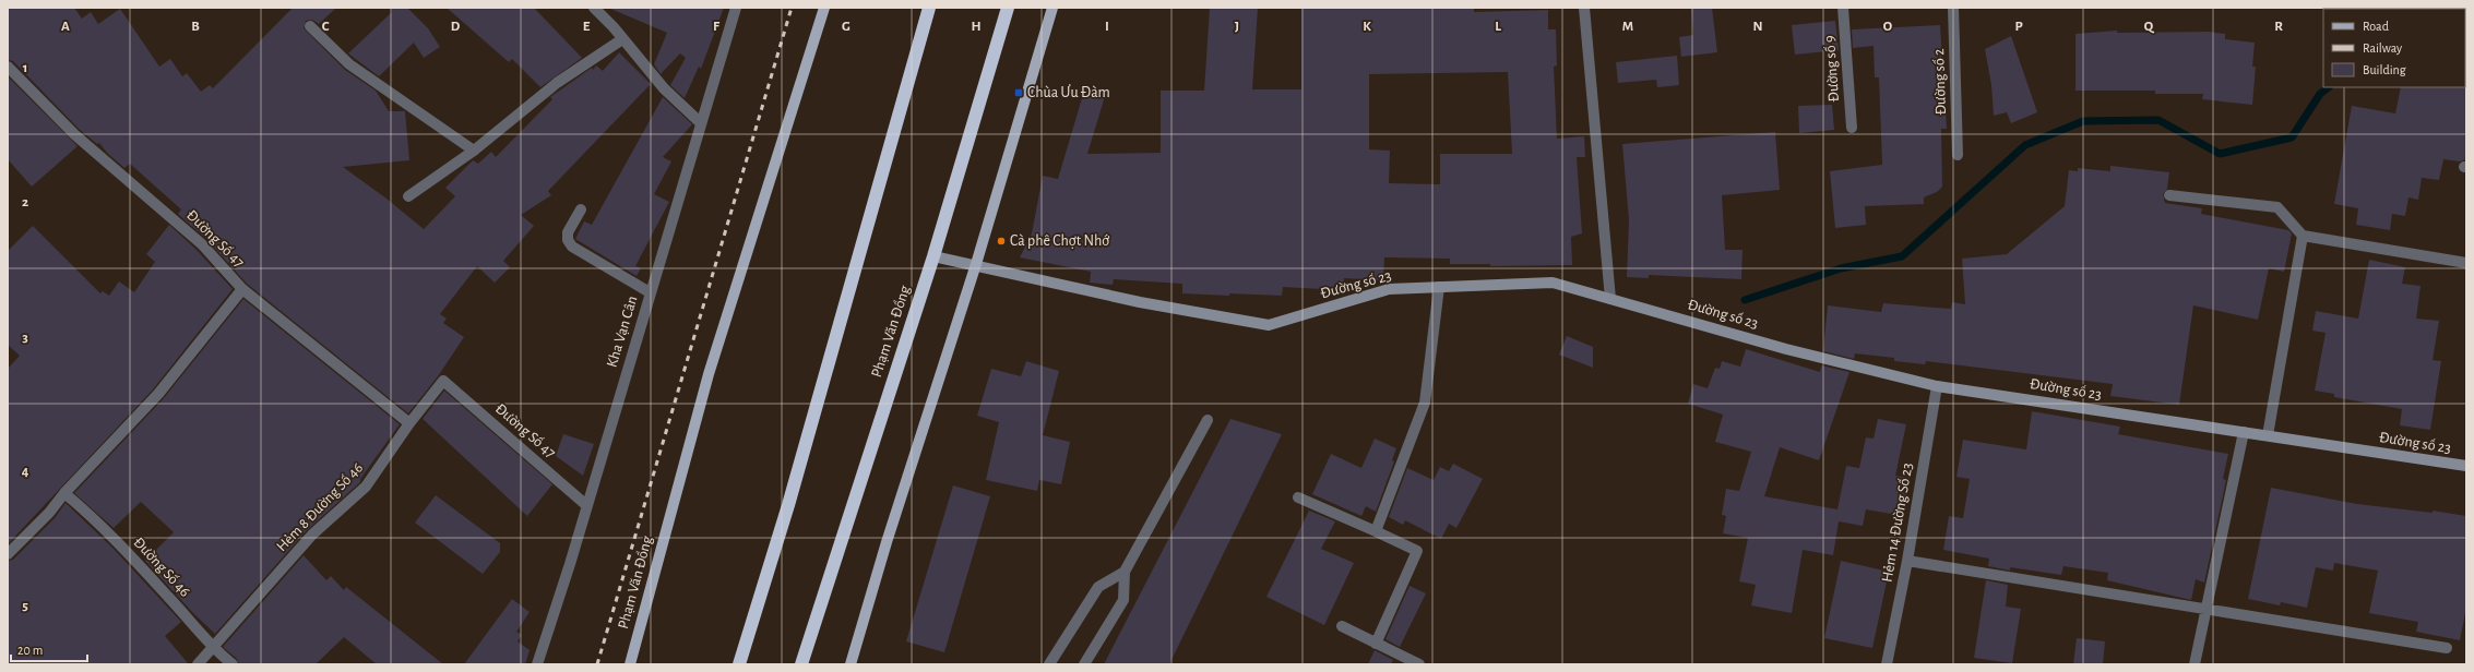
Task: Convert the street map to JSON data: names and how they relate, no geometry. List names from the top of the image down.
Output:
{
  "streets": {
    "highway": ["Phạm Văn Đồng"],
    "street": [
      "Đường số 9",
      "Đường số 2",
      "Đường Số 47",
      "Đường số 23",
      "Kha Vạn Cân",
      "Hẻm 8 Đường Số 46",
      "Hẻm 14 Đường Số 23",
      "Đường Số 46"
    ]
  },
  "crossings": [
    ["Đường Số 47", "Kha Vạn Cân"],
    ["Đường Số 47", "Hẻm 8 Đường Số 46"],
    ["Đường số 23", "Phạm Văn Đồng"],
    ["Đường số 23", "Hẻm 14 Đường Số 23"],
    ["Hẻm 8 Đường Số 46", "Đường Số 46"]
  ],
  "places": {
    "transit": ["Chùa Ưu Đàm"],
    "other": ["Cà phê Chợt Nhớ"]
  },
  "legend": ["Road", "Railway", "Building"],
  "scale_bar": "20 m",
  "grid": {
    "columns": [
      "A",
      "B",
      "C",
      "D",
      "E",
      "F",
      "G",
      "H",
      "I",
      "J",
      "K",
      "L",
      "M",
      "N",
      "O",
      "P",
      "Q",
      "R"
    ],
    "rows": [
      "1",
      "2",
      "3",
      "4",
      "5"
    ]
  }
}
